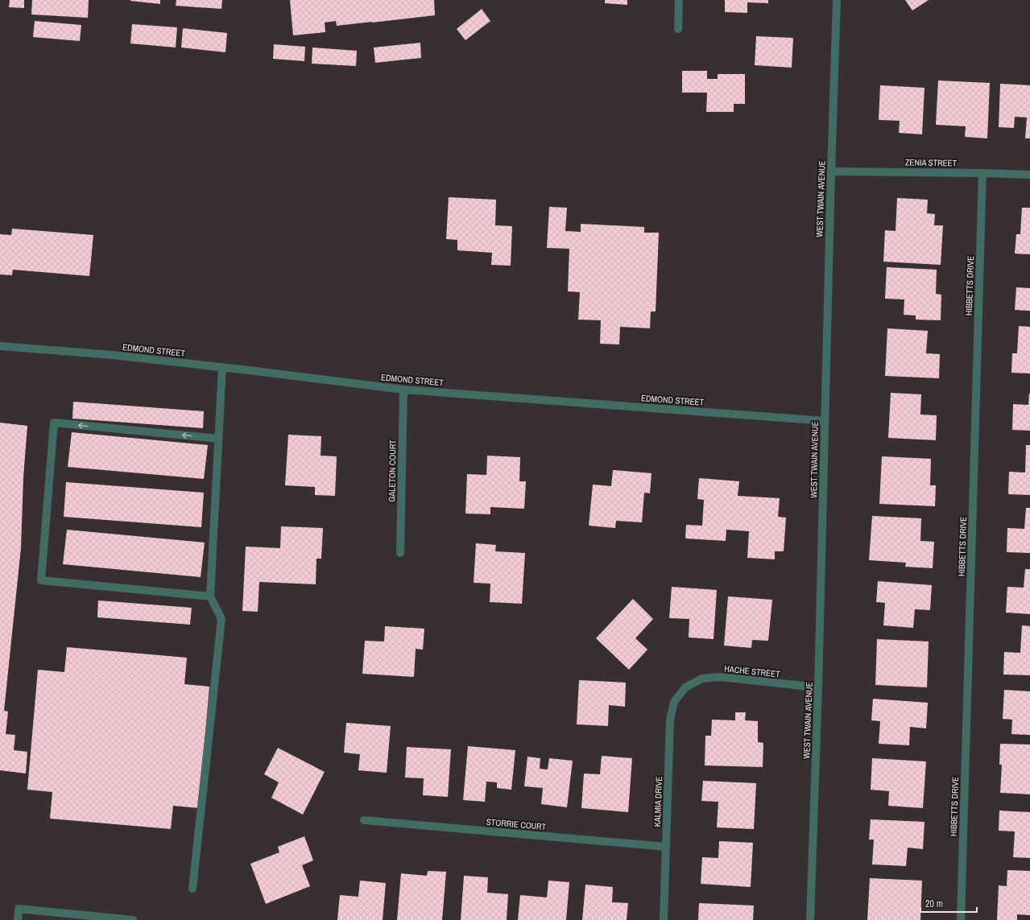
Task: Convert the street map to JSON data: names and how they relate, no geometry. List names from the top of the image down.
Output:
{
  "streets": {
    "street": [
      "ZENIA STREET",
      "WEST TWAIN AVENUE",
      "HIBBETTS DRIVE",
      "EDMOND STREET",
      "GALETON COURT",
      "HACHE STREET",
      "KALMIA DRIVE",
      "STORRIE COURT"
    ]
  },
  "crossings": [
    ["ZENIA STREET", "WEST TWAIN AVENUE"],
    ["ZENIA STREET", "HIBBETTS DRIVE"],
    ["WEST TWAIN AVENUE", "EDMOND STREET"],
    ["WEST TWAIN AVENUE", "HACHE STREET"],
    ["EDMOND STREET", "GALETON COURT"],
    ["HACHE STREET", "KALMIA DRIVE"],
    ["KALMIA DRIVE", "STORRIE COURT"]
  ],
  "scale_bar": "20 m"
}
